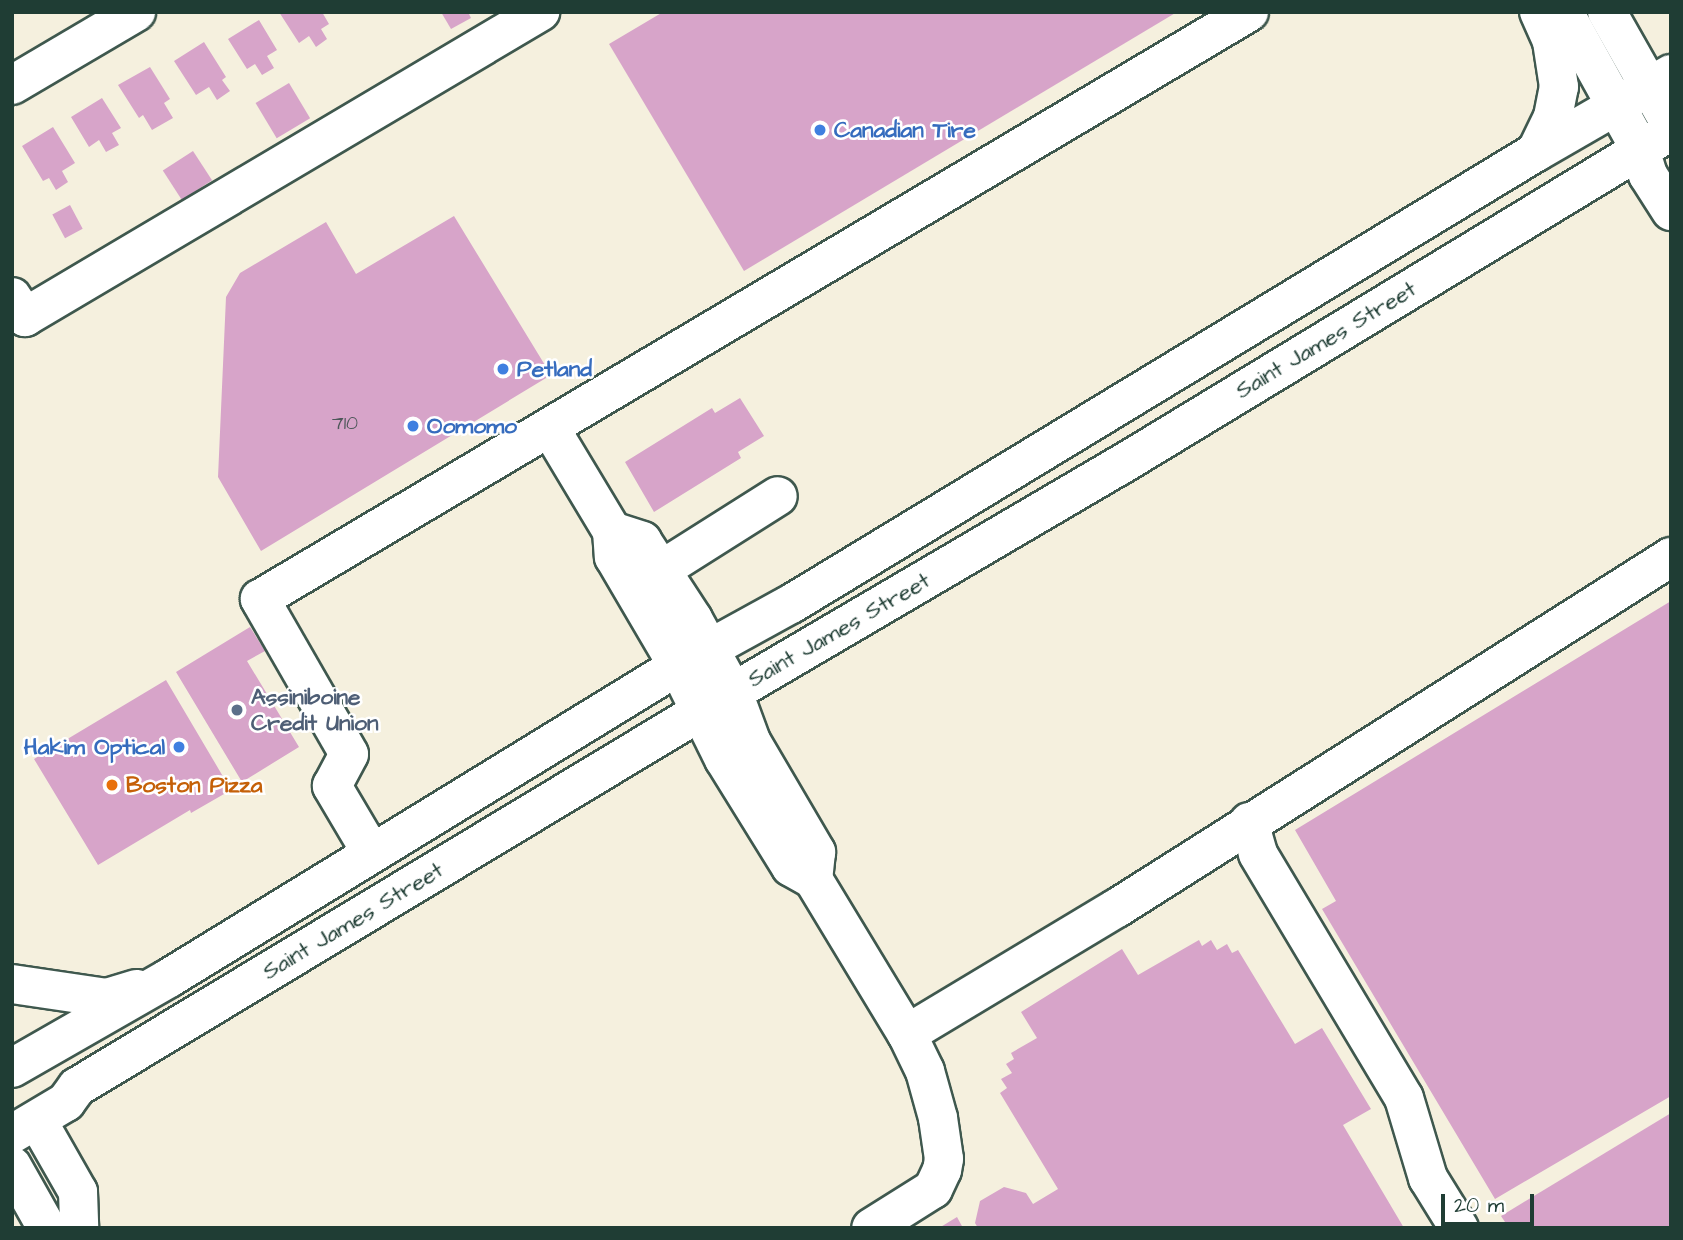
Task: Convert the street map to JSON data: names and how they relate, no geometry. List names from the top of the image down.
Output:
{
  "streets": {
    "main road": ["Saint James Street"]
  },
  "places": [
    "Canadian Tire",
    "Petland",
    "Oomomo",
    "Assiniboine Credit Union",
    "Hakim Optical",
    "Boston Pizza"
  ],
  "house_numbers": ["710"],
  "scale_bar": "20 m"
}
